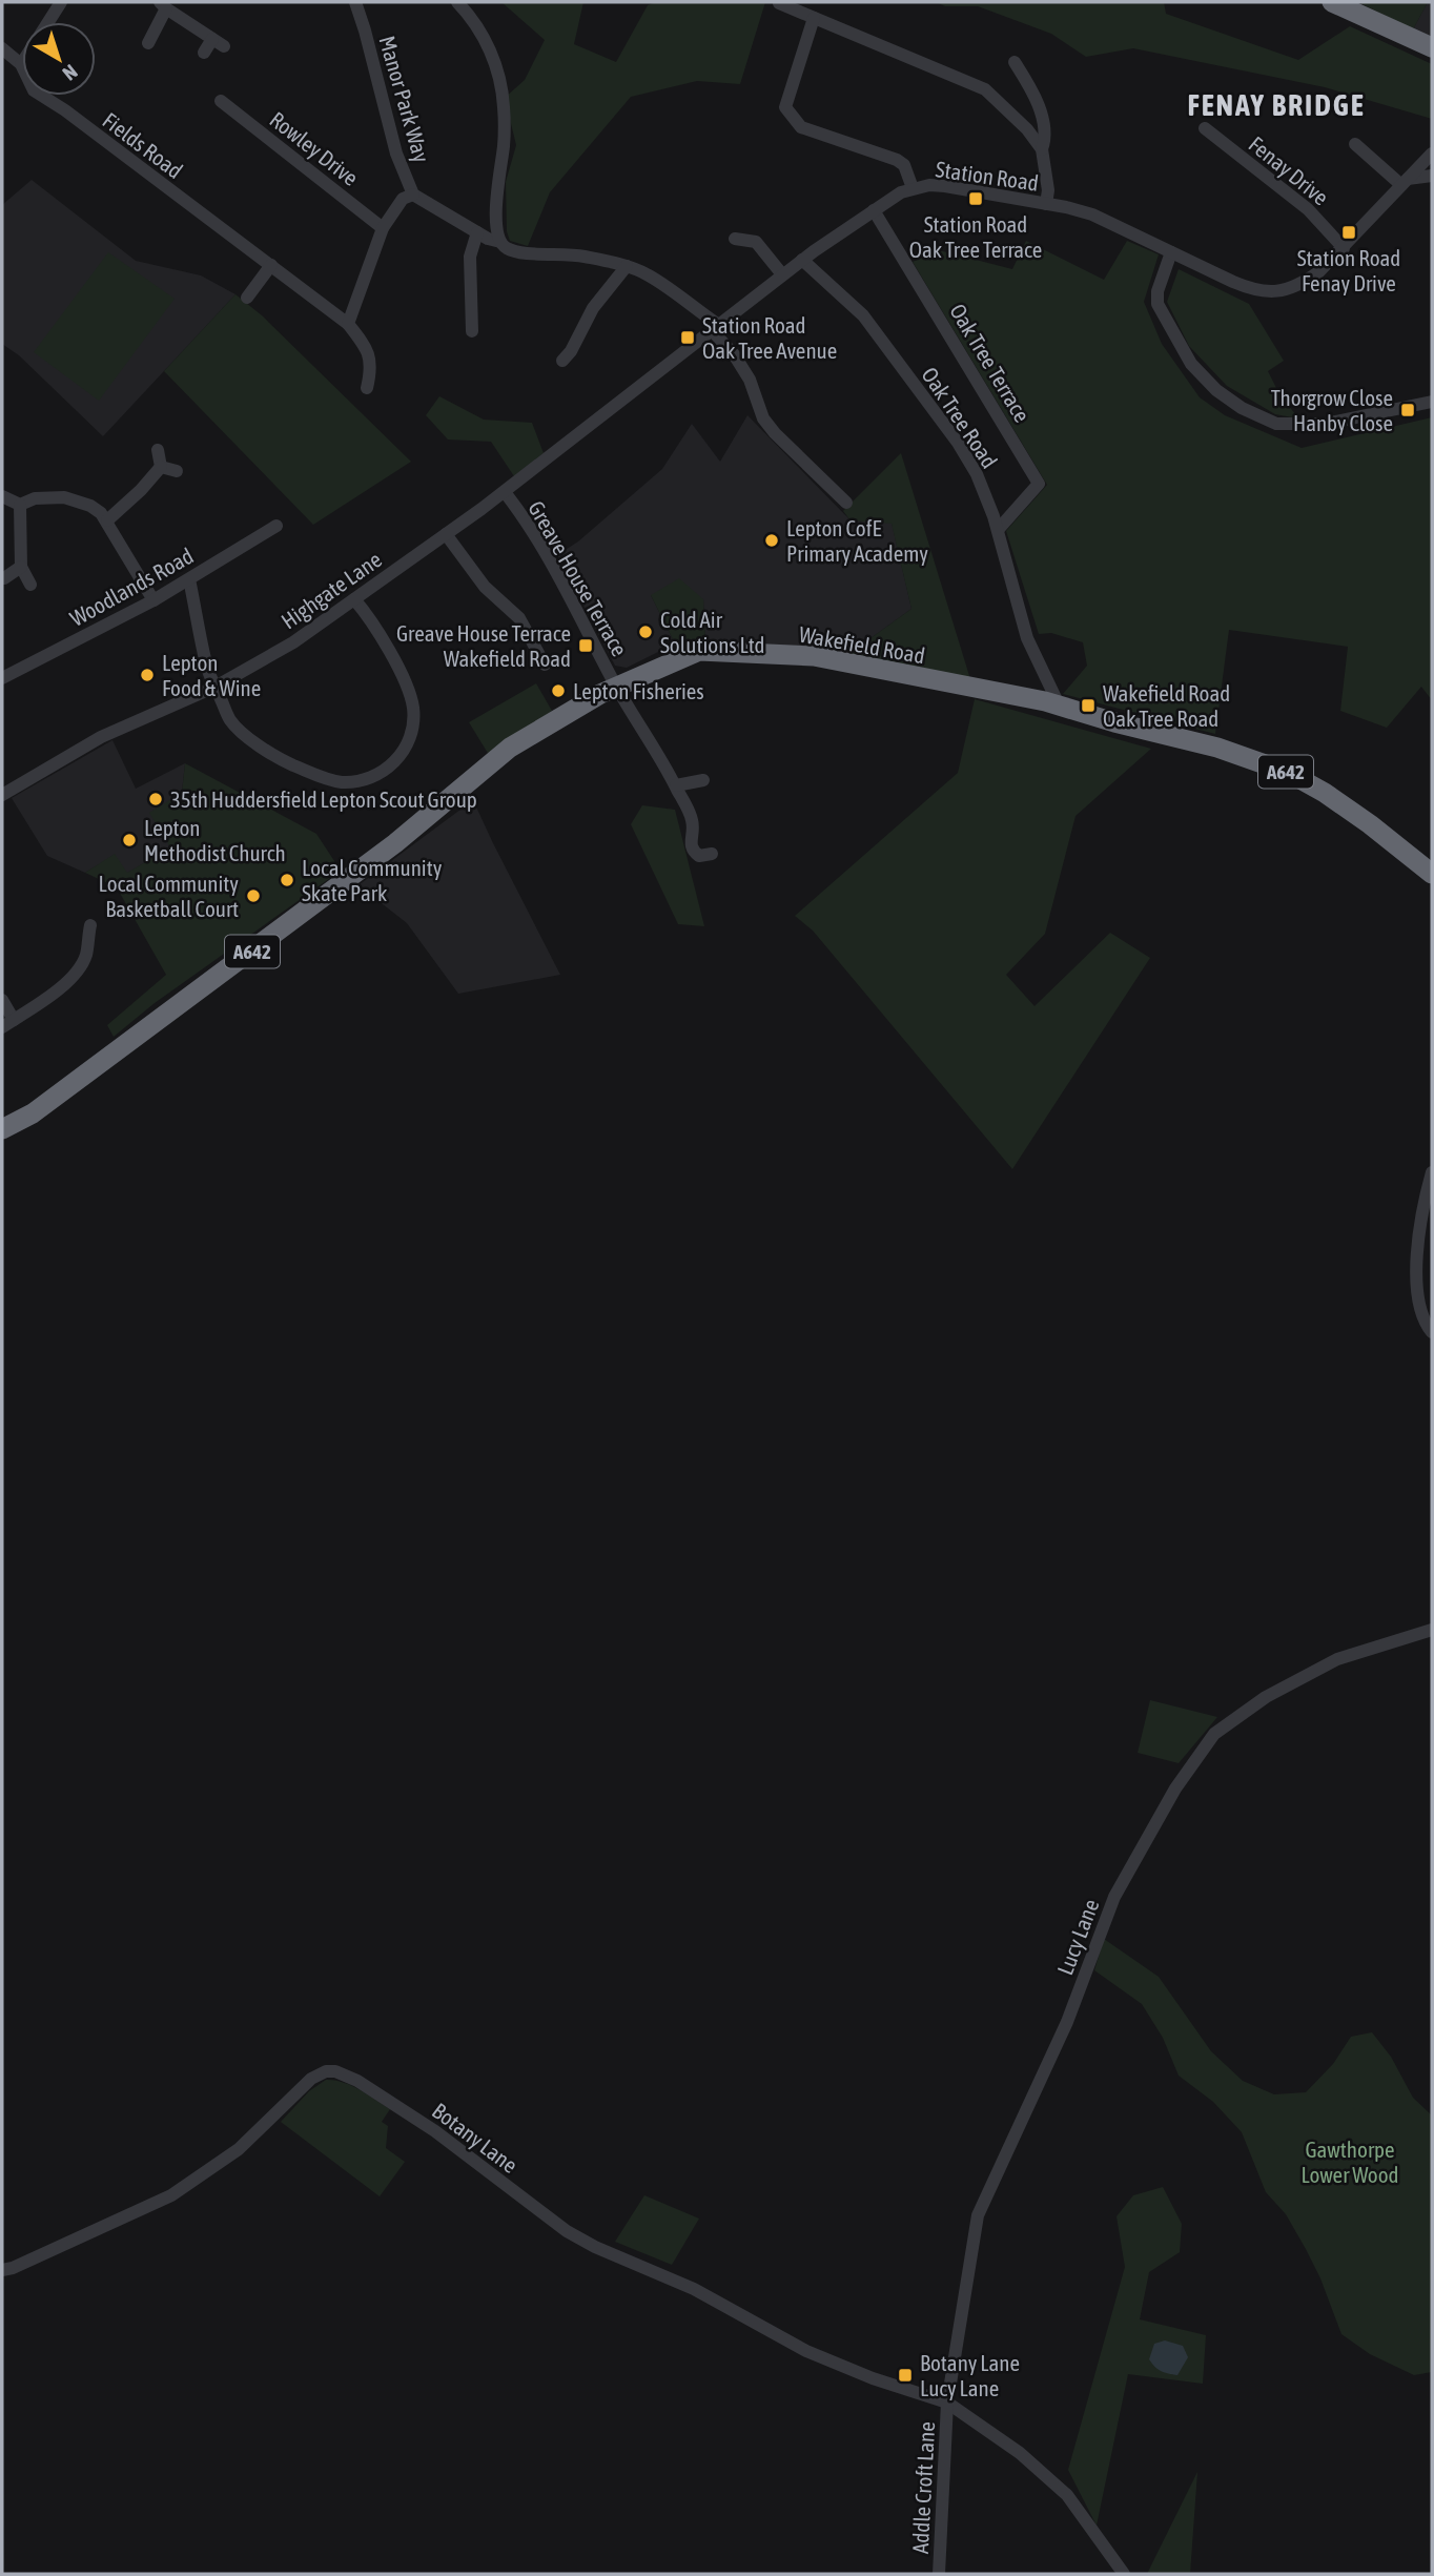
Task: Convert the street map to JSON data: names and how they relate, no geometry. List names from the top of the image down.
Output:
{
  "streets": {
    "highway": ["Wakefield Road", "A642"],
    "street": [
      "Manor Park Way",
      "Fields Road",
      "Rowley Drive",
      "Fenay Drive",
      "Station Road",
      "Oak Tree Terrace",
      "Oak Tree Road",
      "Greave House Terrace",
      "Woodlands Road",
      "Highgate Lane",
      "Lucy Lane",
      "Botany Lane",
      "Addle Croft Lane"
    ]
  },
  "crossings": [
    ["Manor Park Way", "Station Road"],
    ["Fenay Drive", "Station Road"],
    ["Station Road", "Oak Tree Terrace"],
    ["Station Road", "Oak Tree Road"],
    ["Station Road", "Greave House Terrace"],
    ["Station Road", "Highgate Lane"],
    ["Oak Tree Terrace", "Oak Tree Road"],
    ["Oak Tree Road", "Wakefield Road"],
    ["Greave House Terrace", "Wakefield Road"],
    ["Lucy Lane", "Botany Lane"],
    ["Lucy Lane", "Addle Croft Lane"],
    ["Botany Lane", "Addle Croft Lane"]
  ],
  "districts": ["FENAY BRIDGE"],
  "parks": ["Gawthorpe Lower Wood"],
  "places": {
    "transit": [
      "Station Road Oak Tree Terrace",
      "Station Road Fenay Drive",
      "Station Road Oak Tree Avenue",
      "Thorgrow Close Hanby Close",
      "Greave House Terrace Wakefield Road",
      "Wakefield Road Oak Tree Road",
      "Botany Lane Lucy Lane"
    ],
    "other": [
      "Lepton CofE Primary Academy",
      "Cold Air Solutions Ltd",
      "Lepton Food & Wine",
      "Lepton Fisheries",
      "35th Huddersfield Lepton Scout Group",
      "Lepton Methodist Church",
      "Local Community Skate Park",
      "Local Community Basketball Court"
    ]
  },
  "north": "bottom right"
}
